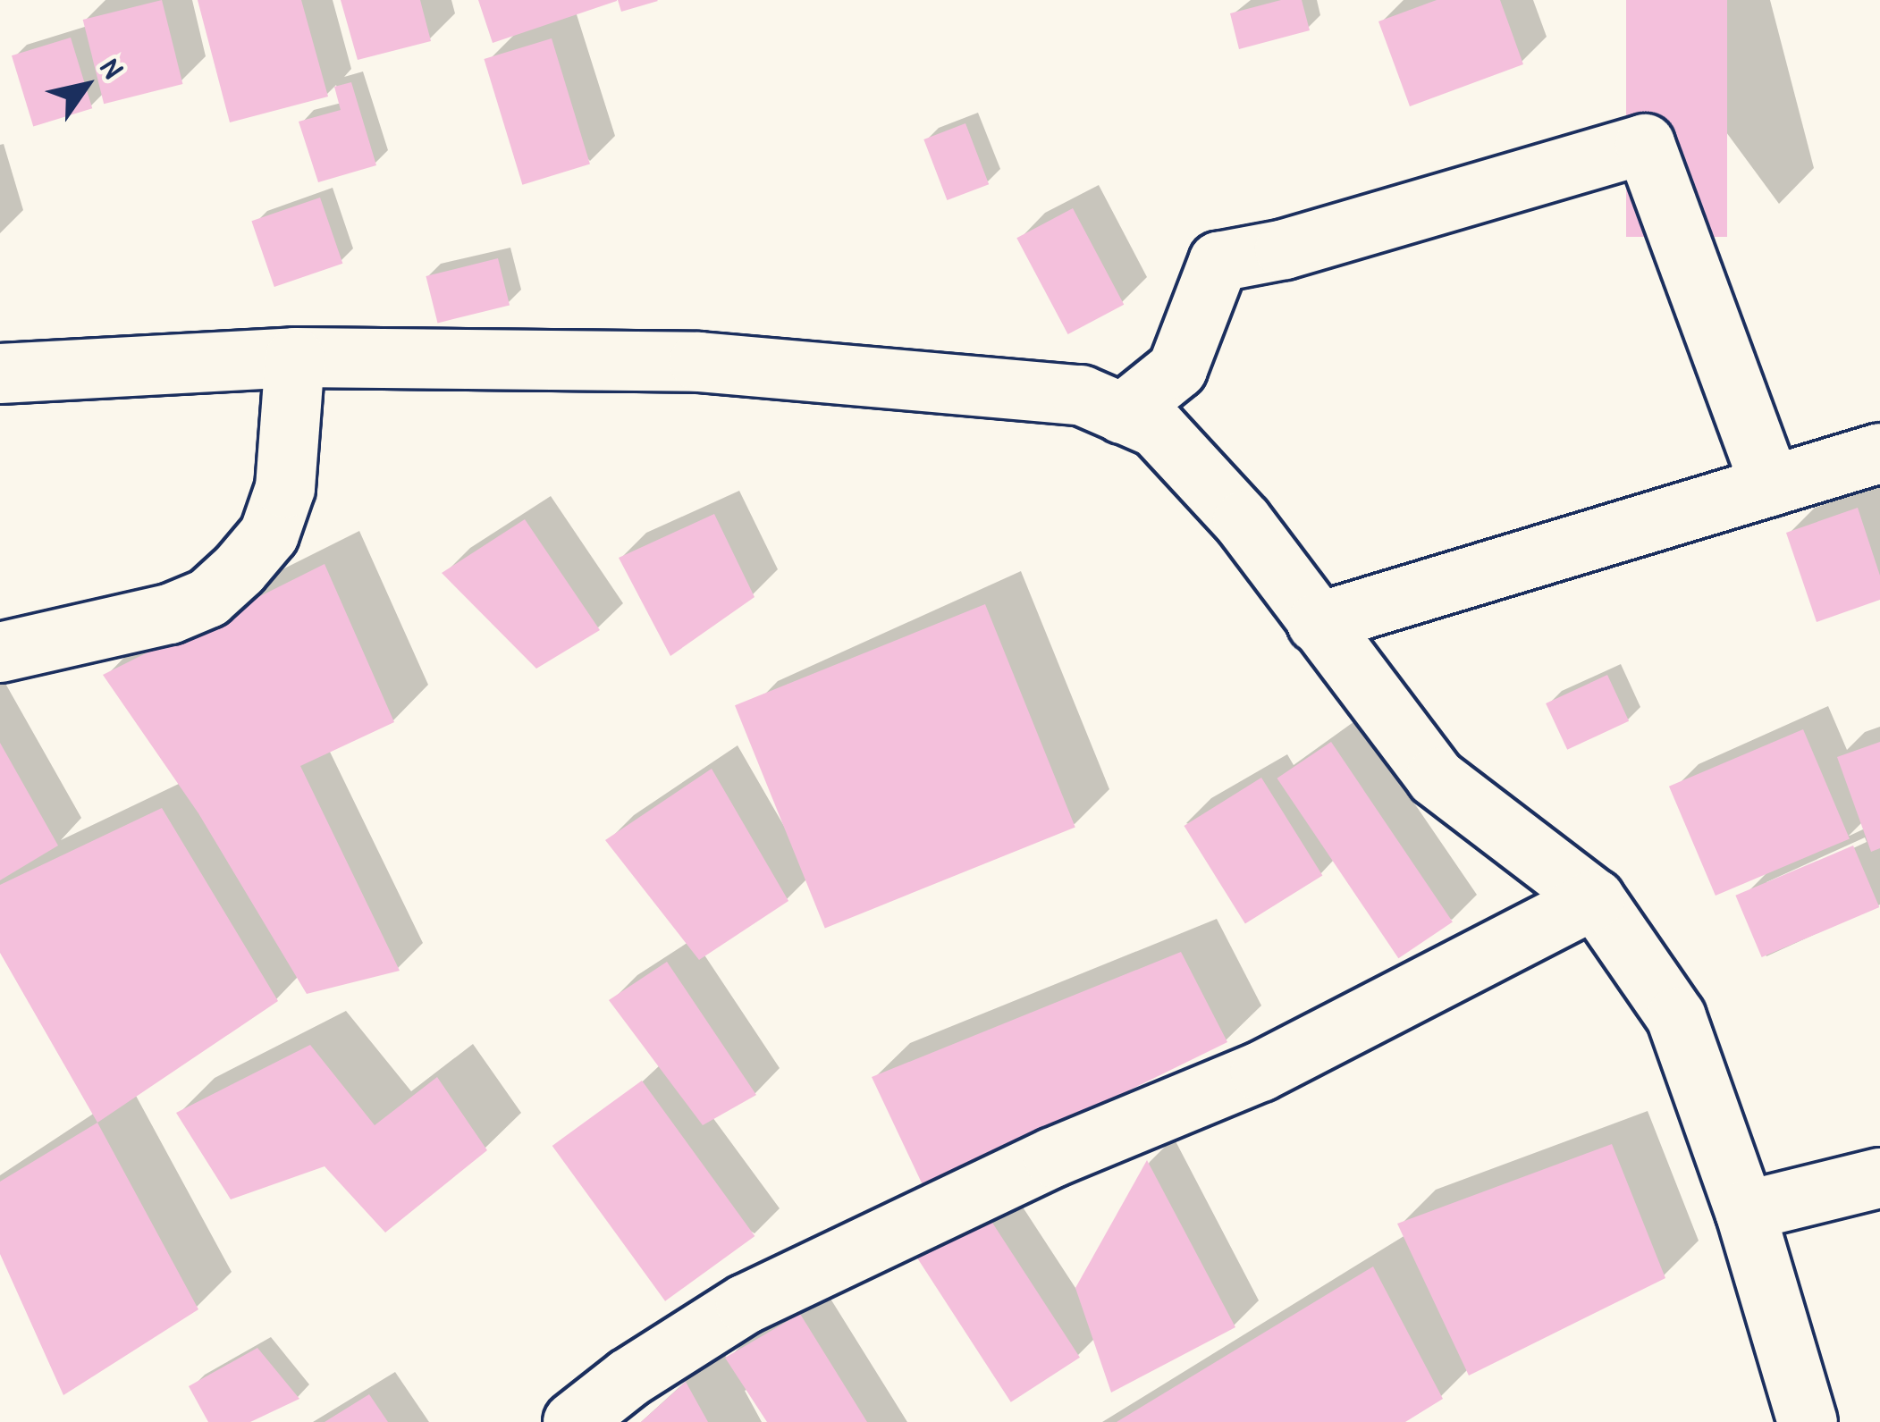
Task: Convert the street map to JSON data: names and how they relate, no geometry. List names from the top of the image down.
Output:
{
  "north": "top right"
}
